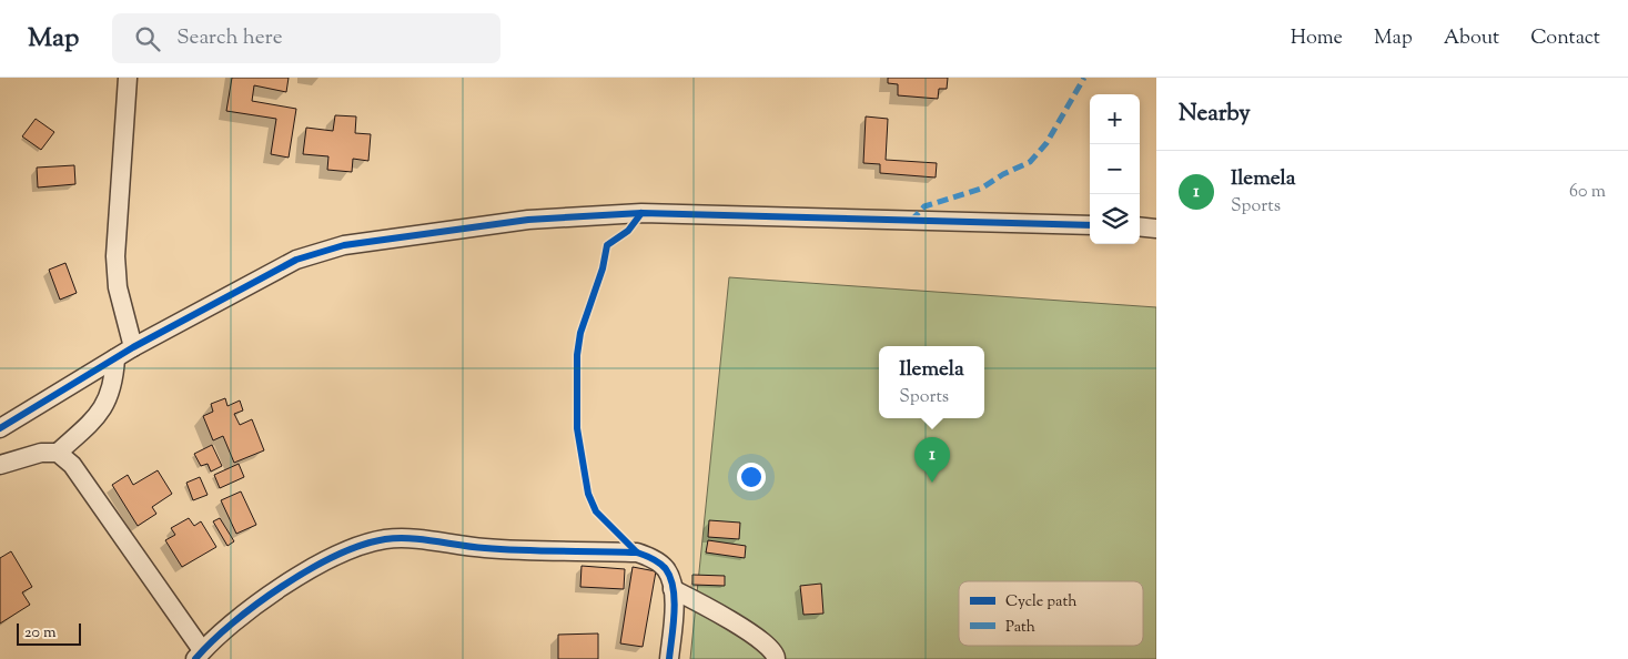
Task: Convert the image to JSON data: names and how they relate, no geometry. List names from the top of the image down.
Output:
{
  "legend": ["Cycle path", "Path"],
  "scale_bar": "20 m",
  "page": {
    "header": "Map",
    "search": "Search here",
    "nav": [
      "Home",
      "Map",
      "About",
      "Contact"
    ],
    "heading": "Nearby",
    "map_buttons": ["+", "−"],
    "list": [
      {
        "mark": "1",
        "name": "Ilemela",
        "note": "Sports",
        "value": "60 m"
      }
    ],
    "popup": ["Ilemela", "Sports"],
    "pins": "1",
    "scale": "20 m"
  }
}
